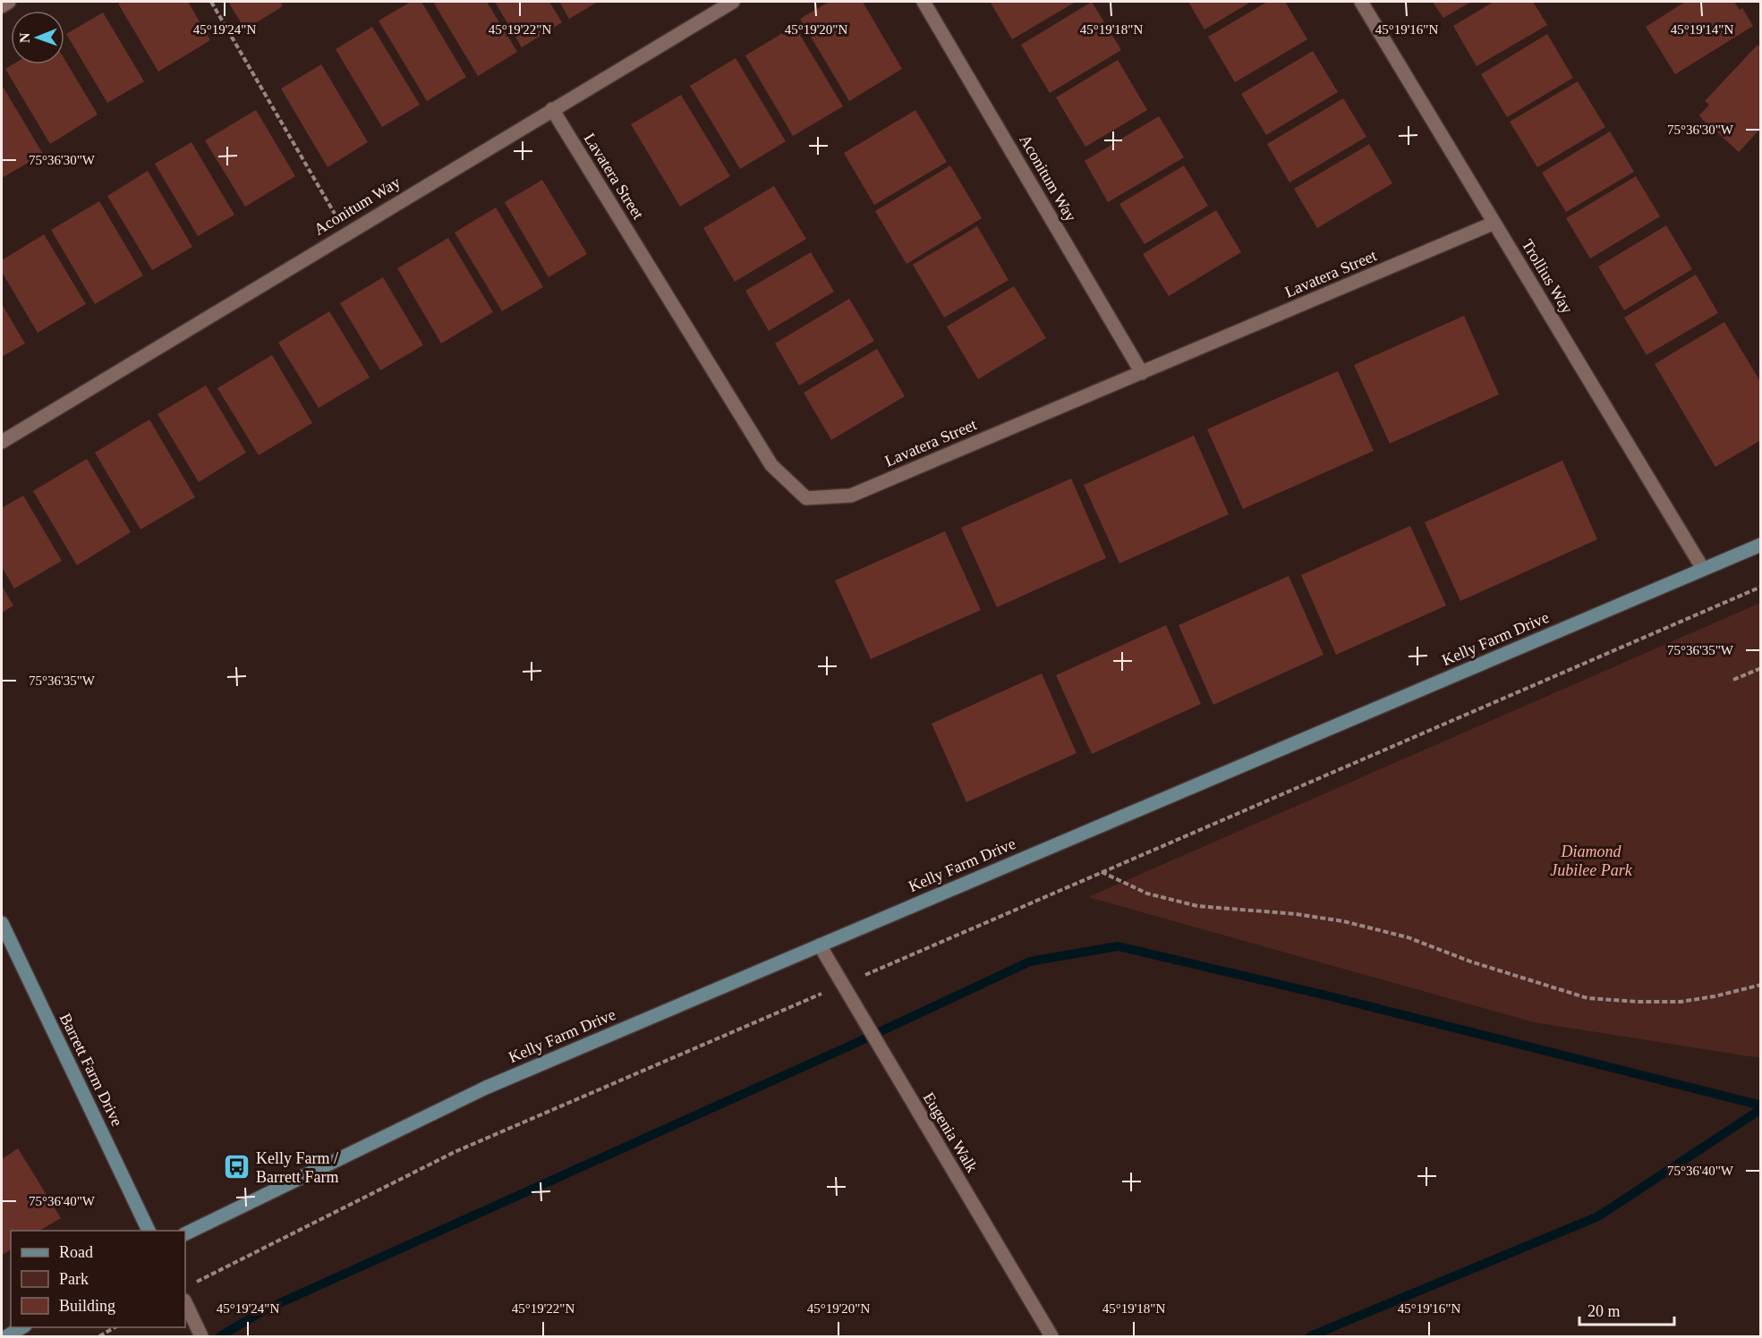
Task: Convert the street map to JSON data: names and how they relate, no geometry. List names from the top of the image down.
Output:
{
  "streets": {
    "street": [
      "Lavatera Street",
      "Aconitum Way",
      "Trollius Way",
      "Kelly Farm Drive",
      "Barrett Farm Drive",
      "Eugenia Walk"
    ]
  },
  "crossings": [
    ["Lavatera Street", "Aconitum Way"],
    ["Lavatera Street", "Trollius Way"],
    ["Trollius Way", "Kelly Farm Drive"],
    ["Kelly Farm Drive", "Eugenia Walk"]
  ],
  "parks": ["Diamond Jubilee Park"],
  "places": {
    "bus stop": ["Kelly Farm / Barrett Farm"]
  },
  "legend": ["Road", "Park", "Building"],
  "scale_bar": "20 m",
  "north": "left",
  "coordinates": [
    "45°19'24\"N",
    "45°19'22\"N",
    "45°19'20\"N",
    "45°19'18\"N",
    "45°19'16\"N",
    "45°19'14\"N",
    "75°36'30\"W",
    "75°36'35\"W",
    "75°36'40\"W"
  ]
}
